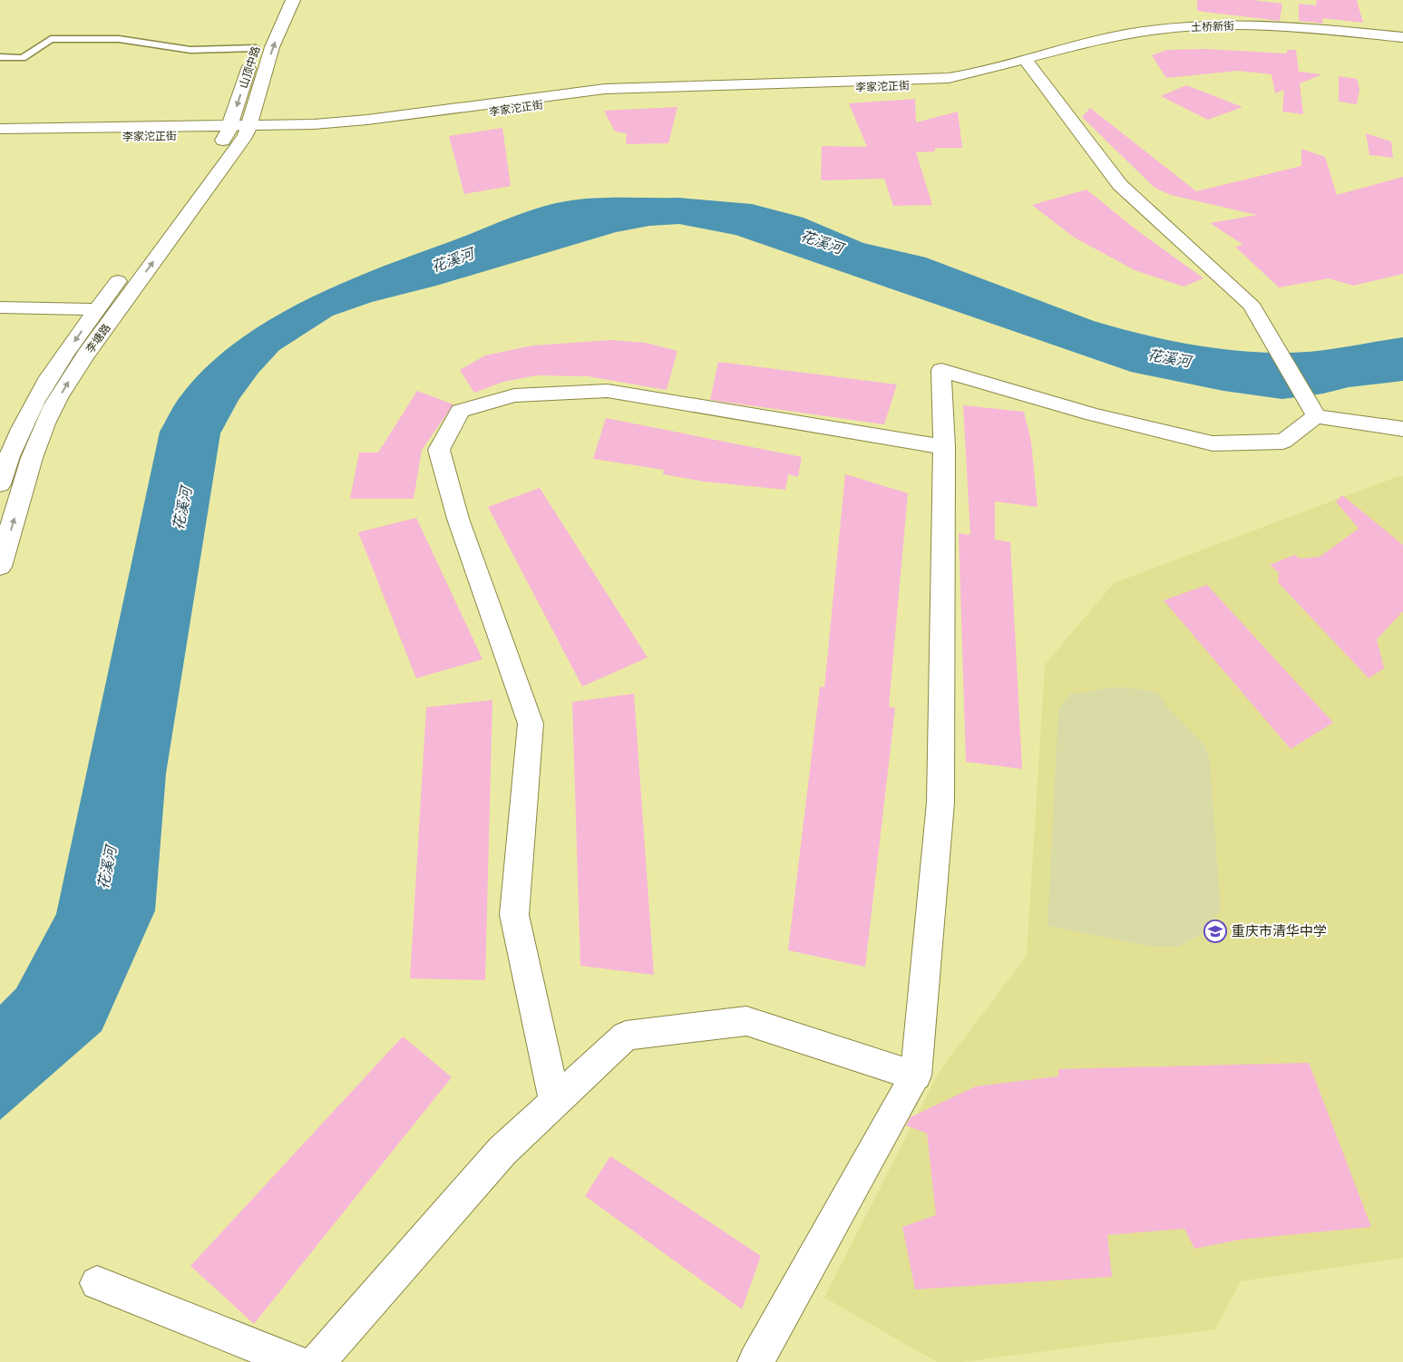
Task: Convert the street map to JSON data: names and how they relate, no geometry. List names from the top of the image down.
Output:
{
  "streets": {
    "main road": [
      "土桥新街",
      "山顶中路",
      "李家沱正街",
      "李塘路"
    ]
  },
  "crossings": [
    ["土桥新街", "李家沱正街"],
    ["山顶中路", "李家沱正街"],
    ["山顶中路", "李塘路"],
    ["李家沱正街", "李塘路"]
  ],
  "water": ["花溪河"],
  "places": {
    "school or university": ["重庆市清华中学"]
  }
}
